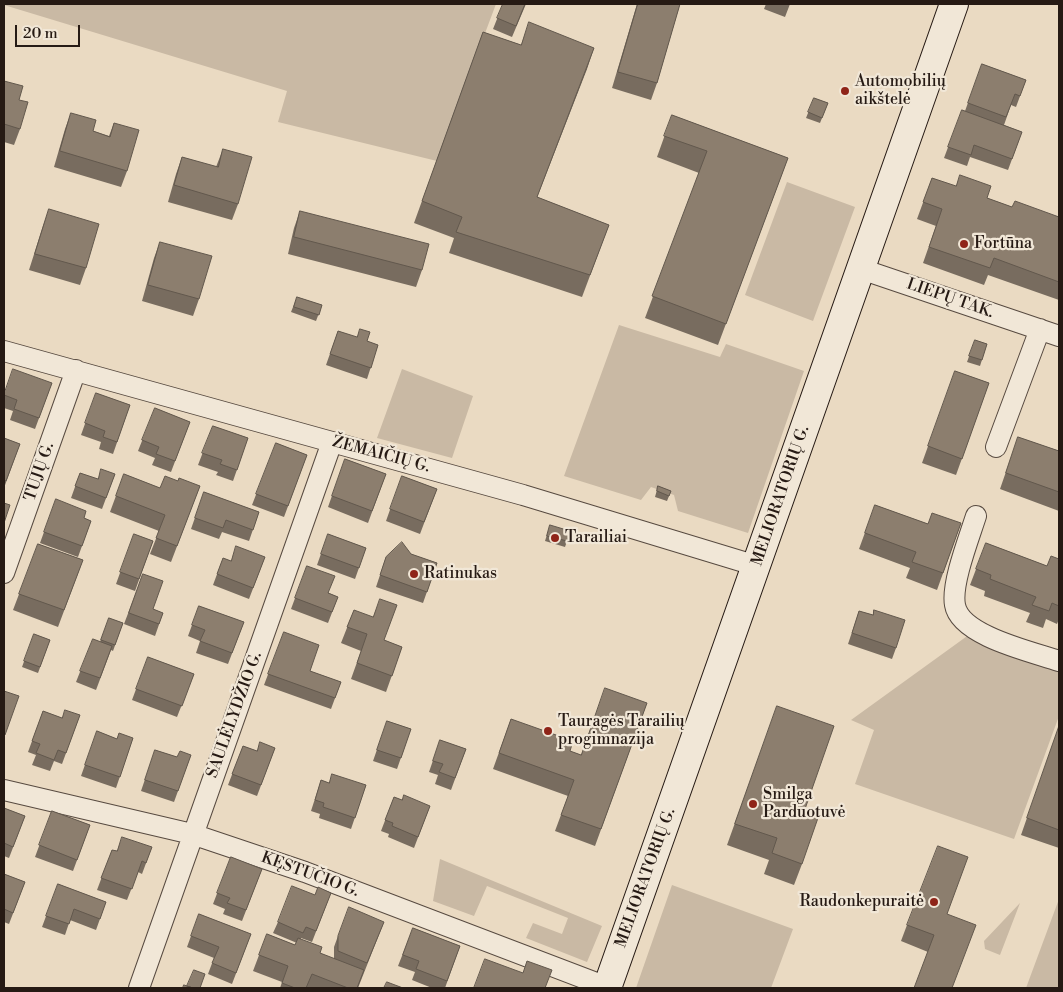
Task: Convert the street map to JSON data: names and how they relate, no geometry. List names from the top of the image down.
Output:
{
  "streets": {
    "main road": ["MELIORATORIŲ G."],
    "street": [
      "LIEPŲ TAK.",
      "ŽEMAIČIŲ G.",
      "TUJŲ G.",
      "SAULĖLYDŽIO G.",
      "KĘSTUČIO G."
    ]
  },
  "crossings": [
    ["LIEPŲ TAK.", "MELIORATORIŲ G."],
    ["ŽEMAIČIŲ G.", "TUJŲ G."],
    ["ŽEMAIČIŲ G.", "MELIORATORIŲ G."],
    ["ŽEMAIČIŲ G.", "SAULĖLYDŽIO G."],
    ["MELIORATORIŲ G.", "KĘSTUČIO G."],
    ["SAULĖLYDŽIO G.", "KĘSTUČIO G."]
  ],
  "places": [
    "Automobilių aikštelė",
    "Fortūna",
    "Tarailiai",
    "Ratinukas",
    "Tauragės Tarailių progimnazija",
    "Smilga Parduotuvė",
    "Raudonkepuraitė"
  ],
  "scale_bar": "20 m"
}
